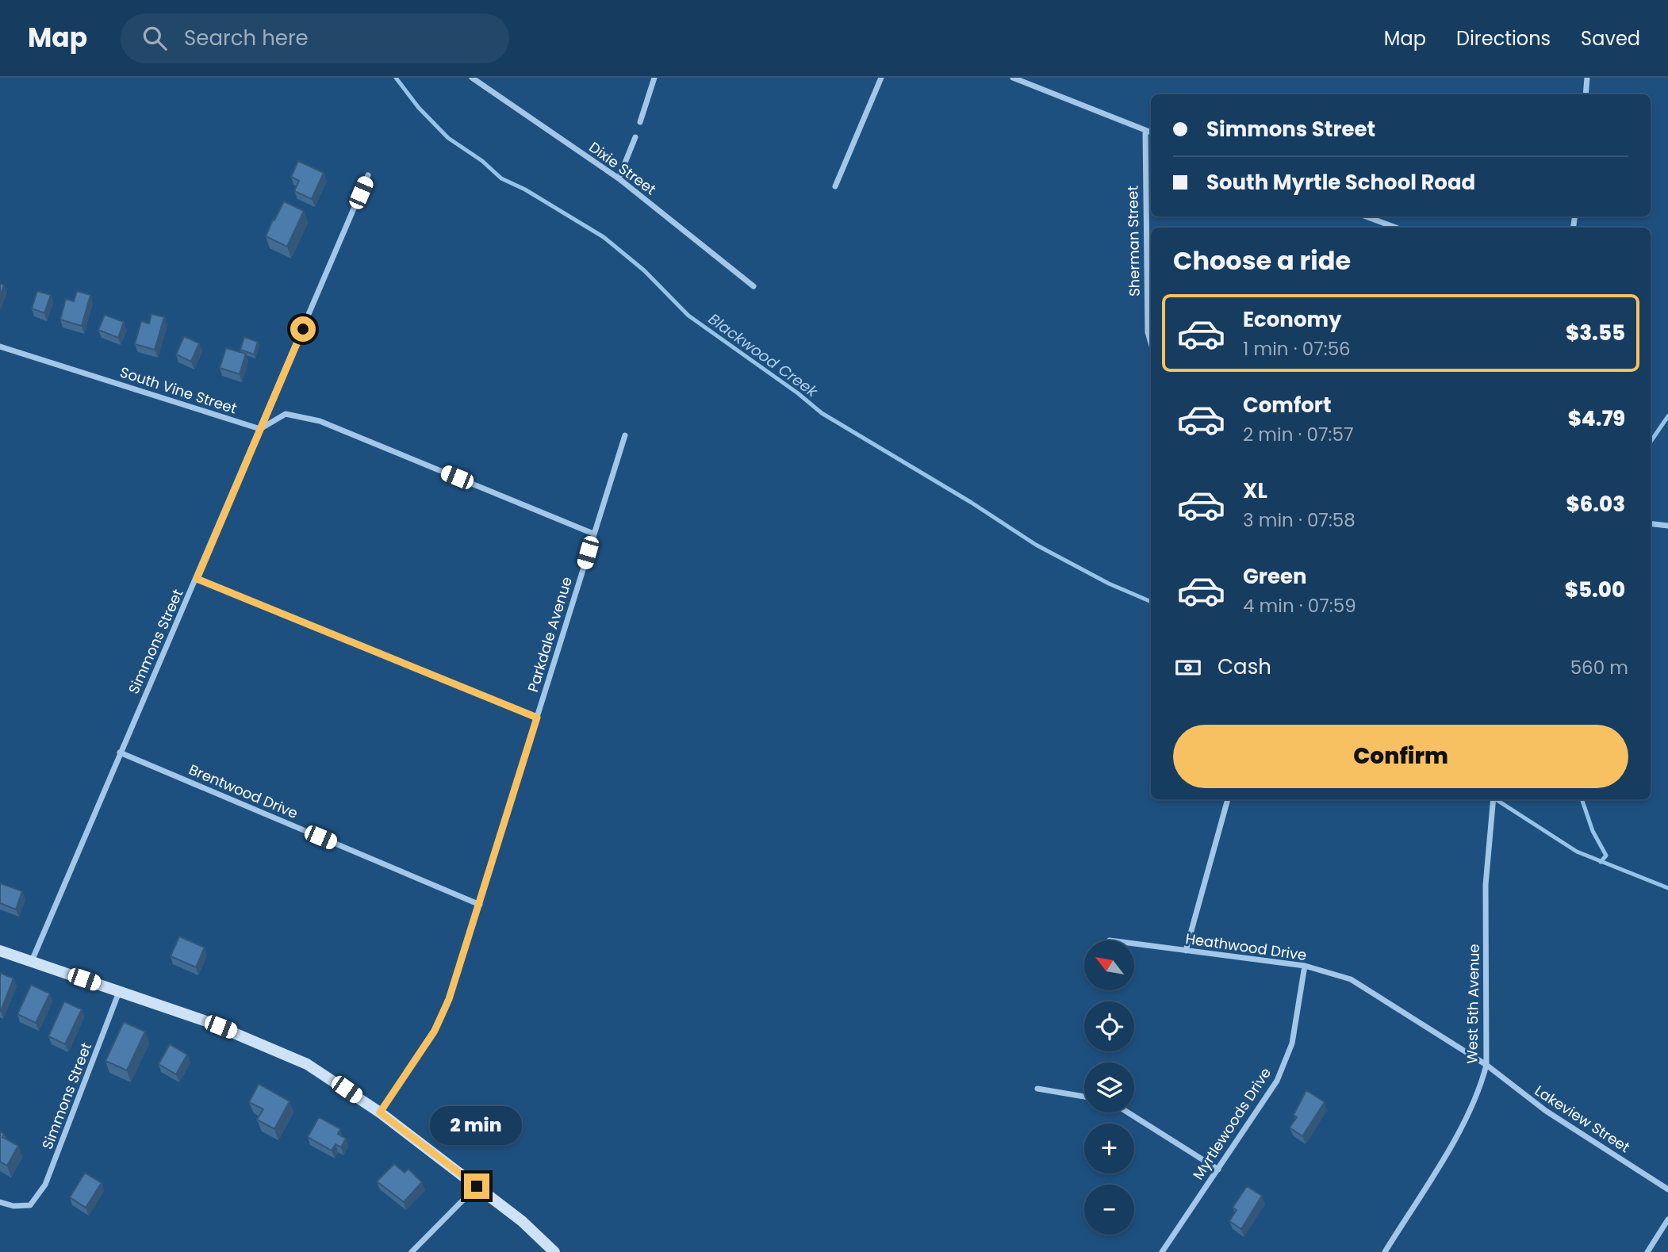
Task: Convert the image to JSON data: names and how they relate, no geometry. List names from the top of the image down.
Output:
{
  "streets": {
    "street": [
      "Dixie Street",
      "Sherman Street",
      "South Vine Street",
      "Parkdale Avenue",
      "Simmons Street",
      "Brentwood Drive",
      "Heathwood Drive",
      "West 5th Avenue",
      "Lakeview Street",
      "Myrtlewoods Drive"
    ]
  },
  "crossings": [
    ["South Vine Street", "Simmons Street"],
    ["Parkdale Avenue", "Brentwood Drive"],
    ["Simmons Street", "Brentwood Drive"],
    ["Heathwood Drive", "West 5th Avenue"],
    ["Heathwood Drive", "Lakeview Street"],
    ["Heathwood Drive", "Myrtlewoods Drive"],
    ["West 5th Avenue", "Lakeview Street"]
  ],
  "water": ["Blackwood Creek"],
  "north": "top left",
  "page": {
    "header": "Map",
    "search": "Search here",
    "nav": ["Map", "Directions", "Saved"],
    "banner": ["Simmons Street", "South Myrtle School Road"],
    "heading": "Choose a ride",
    "list": [
      {
        "name": "Economy",
        "note": "1 min · 07:56",
        "value": "$3.55"
      },
      {
        "name": "Comfort",
        "note": "2 min · 07:57",
        "value": "$4.79"
      },
      {
        "name": "XL",
        "note": "3 min · 07:58",
        "value": "$6.03"
      },
      {
        "name": "Green",
        "note": "4 min · 07:59",
        "value": "$5.00"
      }
    ],
    "pay": ["Cash", "560 m"],
    "buttons": "Confirm",
    "map_buttons": ["+", "−"],
    "bubble": "2 min"
  }
}
